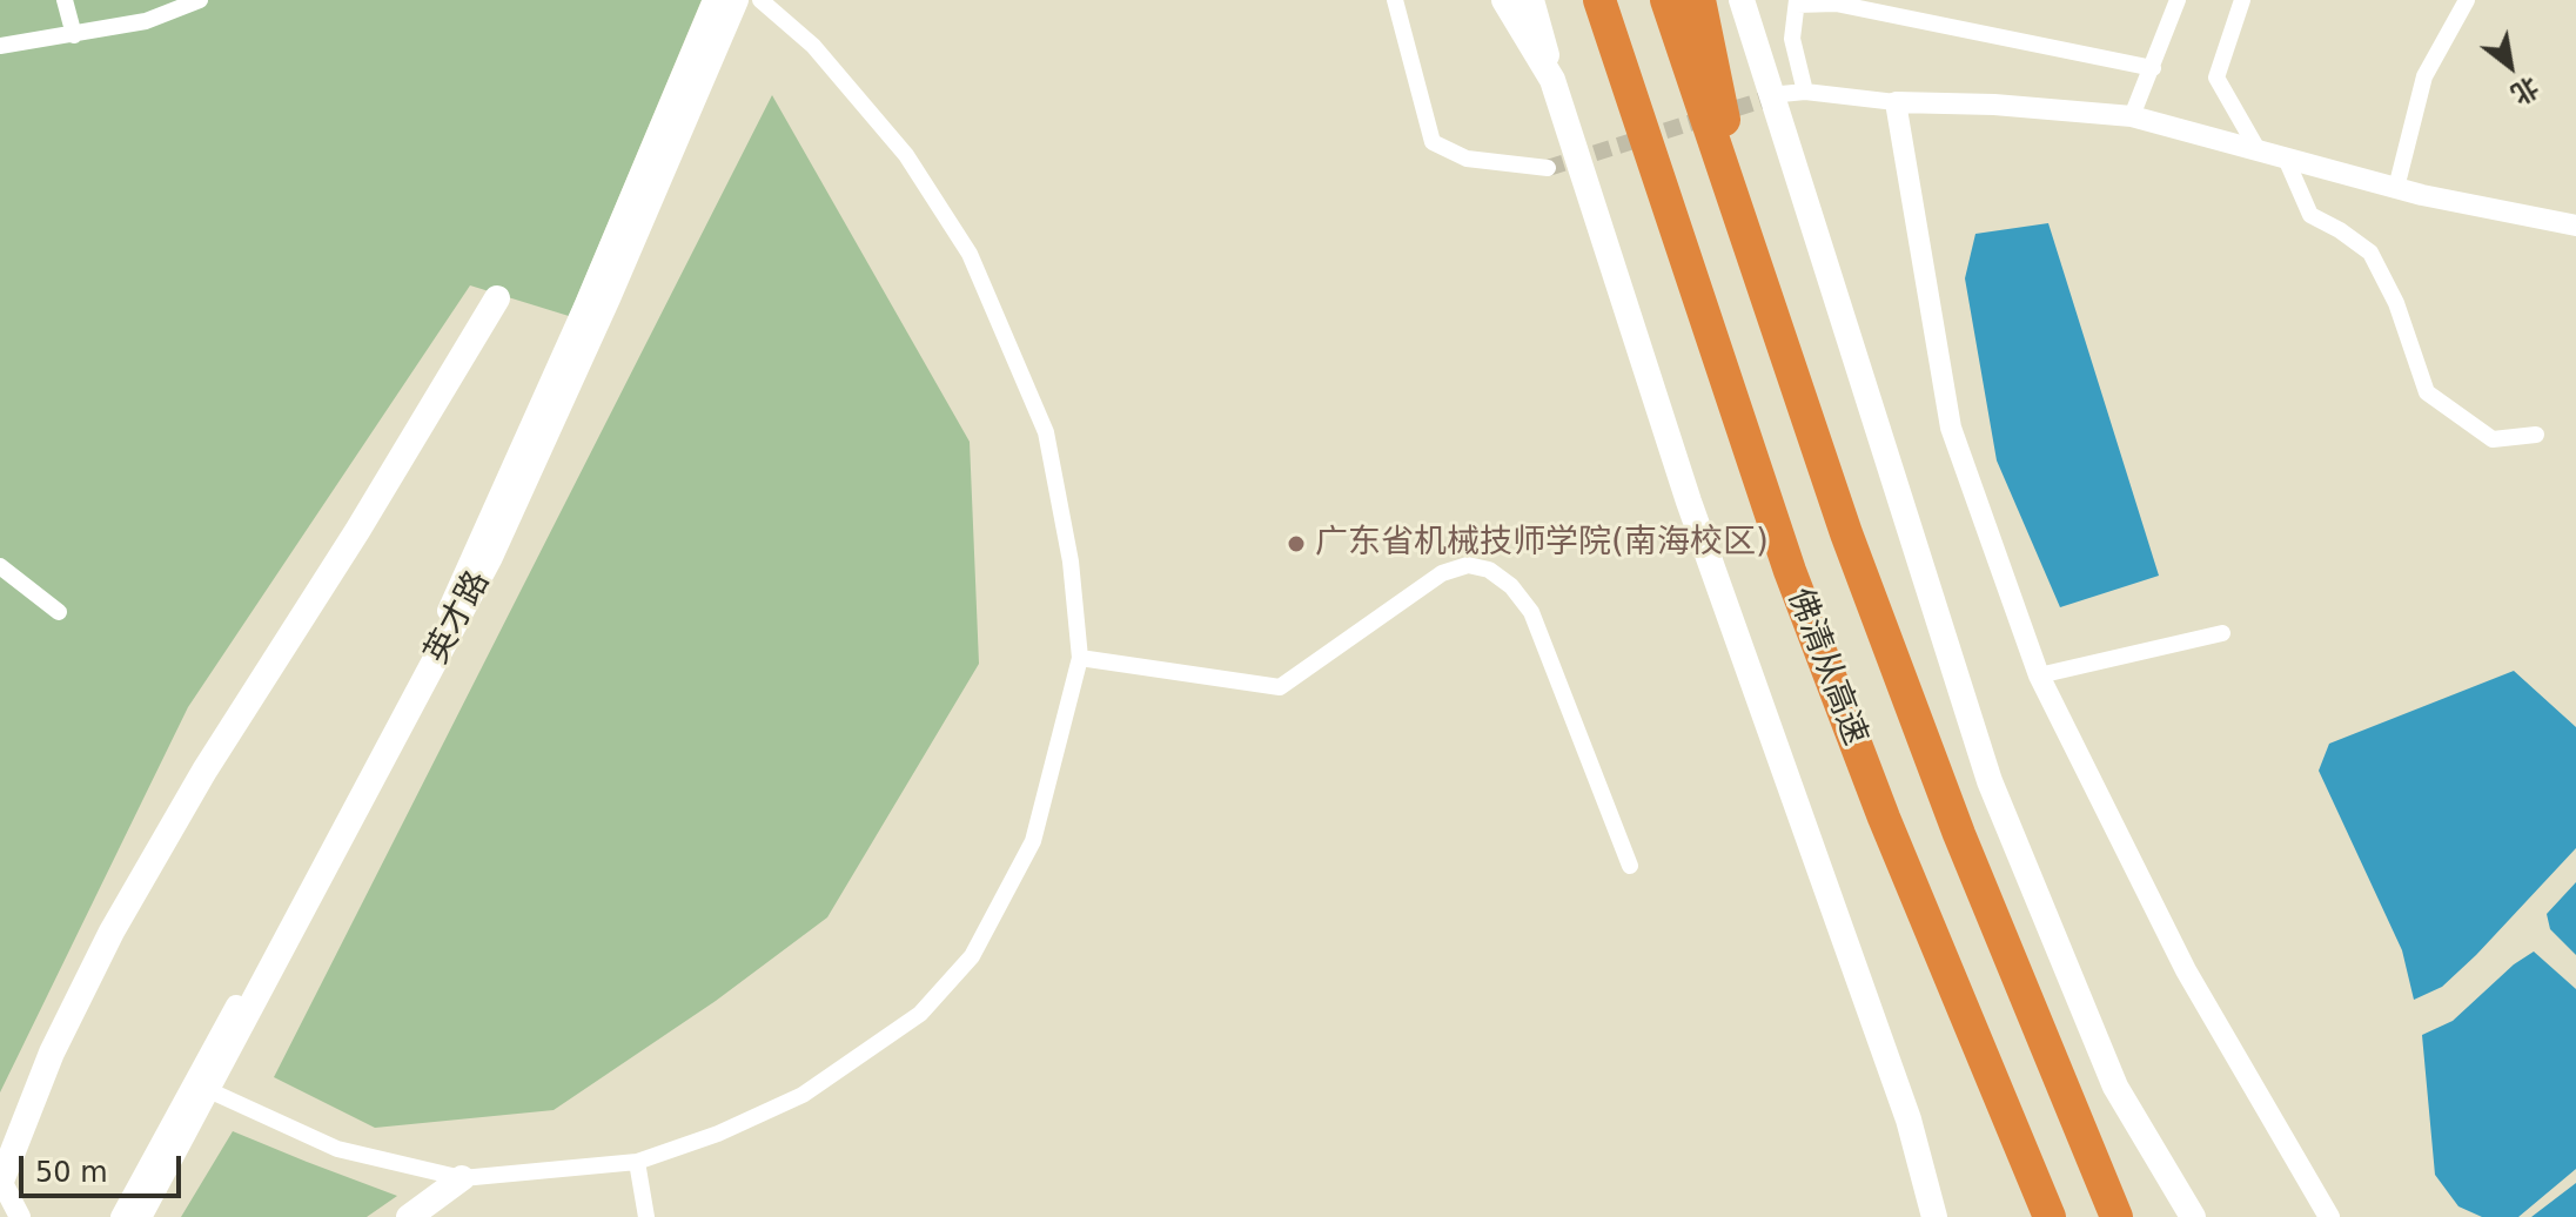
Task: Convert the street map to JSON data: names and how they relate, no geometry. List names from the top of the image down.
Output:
{
  "streets": {
    "highway": ["佛清从高速"],
    "main road": ["英才路"]
  },
  "places": ["广东省机械技师学院(南海校区)"],
  "scale_bar": "50 m",
  "north": "bottom right"
}
